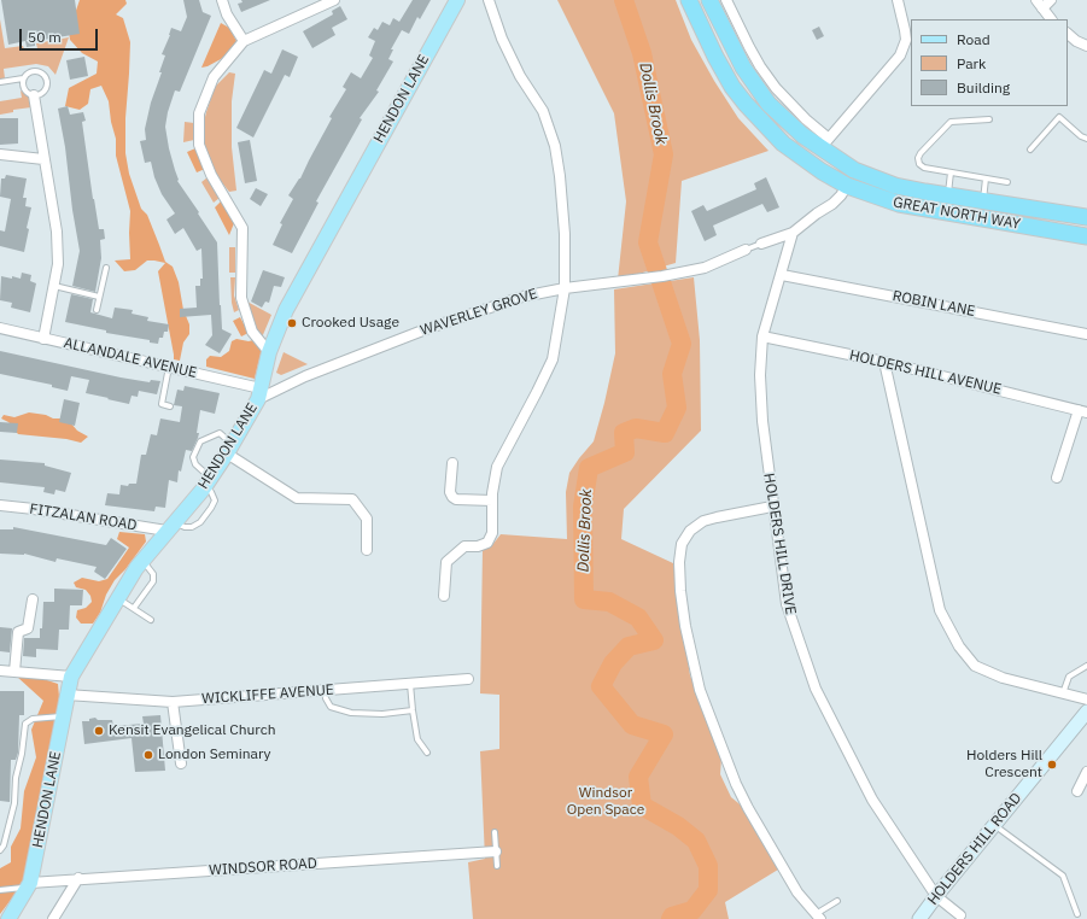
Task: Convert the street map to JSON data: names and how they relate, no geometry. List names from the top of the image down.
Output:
{
  "streets": {
    "highway": ["GREAT NORTH WAY"],
    "main road": ["HENDON LANE", "HOLDERS HILL ROAD"],
    "street": [
      "ROBIN LANE",
      "WAVERLEY GROVE",
      "ALLANDALE AVENUE",
      "HOLDERS HILL AVENUE",
      "FITZALAN ROAD",
      "HOLDERS HILL DRIVE",
      "WICKLIFFE AVENUE",
      "WINDSOR ROAD"
    ]
  },
  "crossings": [
    ["HENDON LANE", "WAVERLEY GROVE"],
    ["HENDON LANE", "ALLANDALE AVENUE"],
    ["HENDON LANE", "FITZALAN ROAD"],
    ["HENDON LANE", "WICKLIFFE AVENUE"],
    ["HENDON LANE", "WINDSOR ROAD"],
    ["ROBIN LANE", "HOLDERS HILL DRIVE"],
    ["WAVERLEY GROVE", "ALLANDALE AVENUE"],
    ["WAVERLEY GROVE", "HOLDERS HILL DRIVE"],
    ["HOLDERS HILL AVENUE", "HOLDERS HILL DRIVE"],
    ["HOLDERS HILL DRIVE", "HOLDERS HILL ROAD"]
  ],
  "water": ["Dollis Brook"],
  "parks": ["Windsor Open Space"],
  "places": [
    "Crooked Usage",
    "Kensit Evangelical Church",
    "London Seminary",
    "Holders Hill Crescent"
  ],
  "legend": ["Road", "Park", "Building"],
  "scale_bar": "50 m"
}
